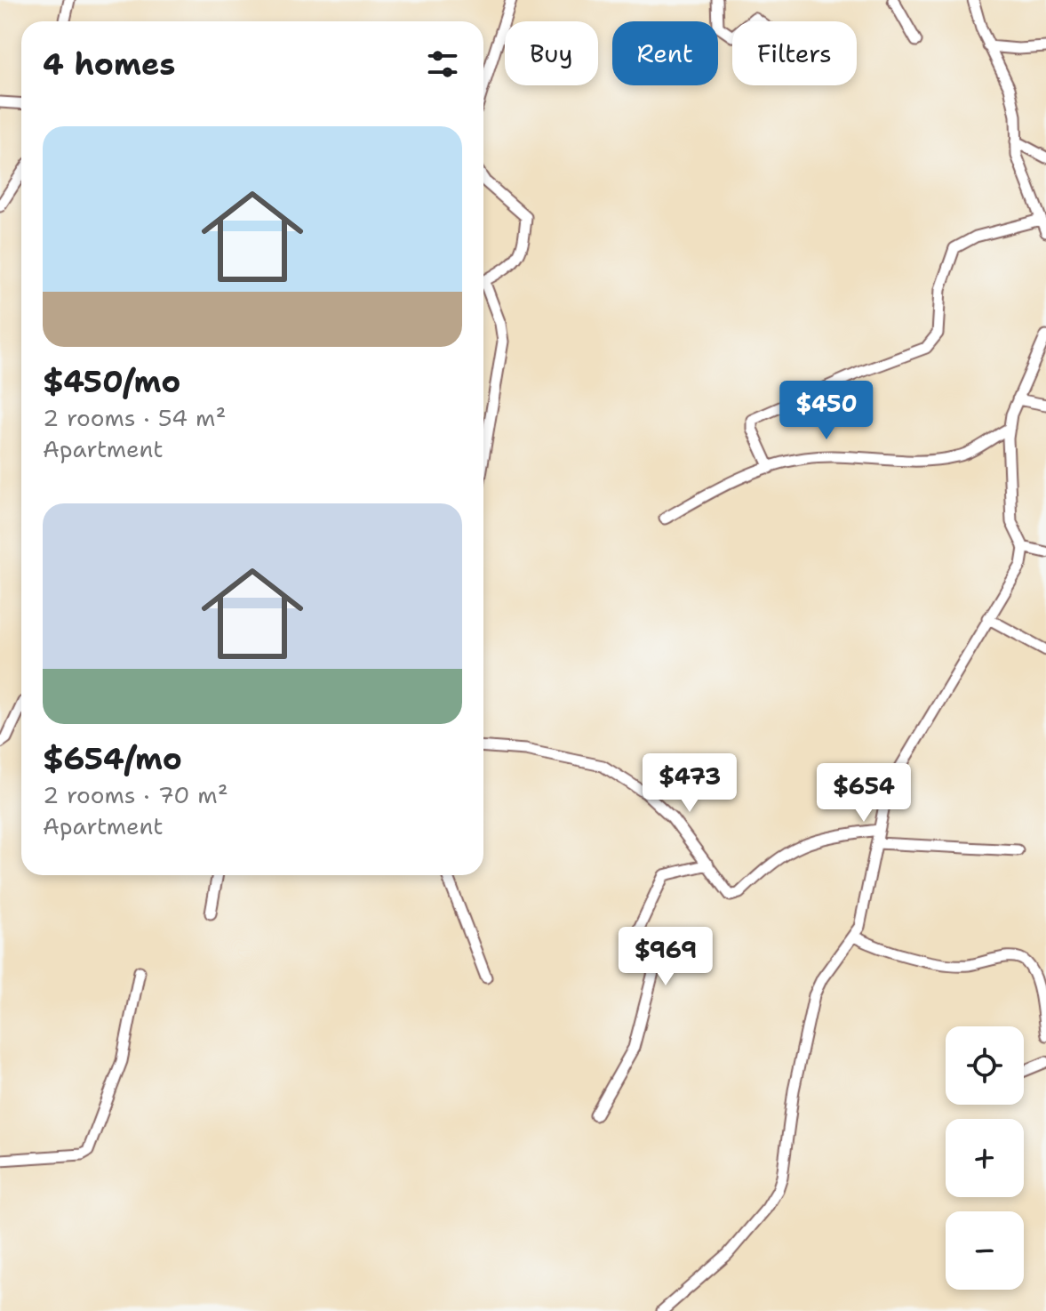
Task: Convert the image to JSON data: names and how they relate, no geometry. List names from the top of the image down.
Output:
{
  "page": {
    "chip": ["Buy", "Rent", "Filters"],
    "heading": "4 homes",
    "list": [
      {
        "name": "$450/mo",
        "note": "2 rooms · 54 m² · Apartment"
      },
      {
        "name": "$654/mo",
        "note": "2 rooms · 70 m² · Apartment"
      }
    ],
    "price": [
      "$450",
      "$473",
      "$654",
      "$969"
    ],
    "map_buttons": ["+", "−"]
  }
}
